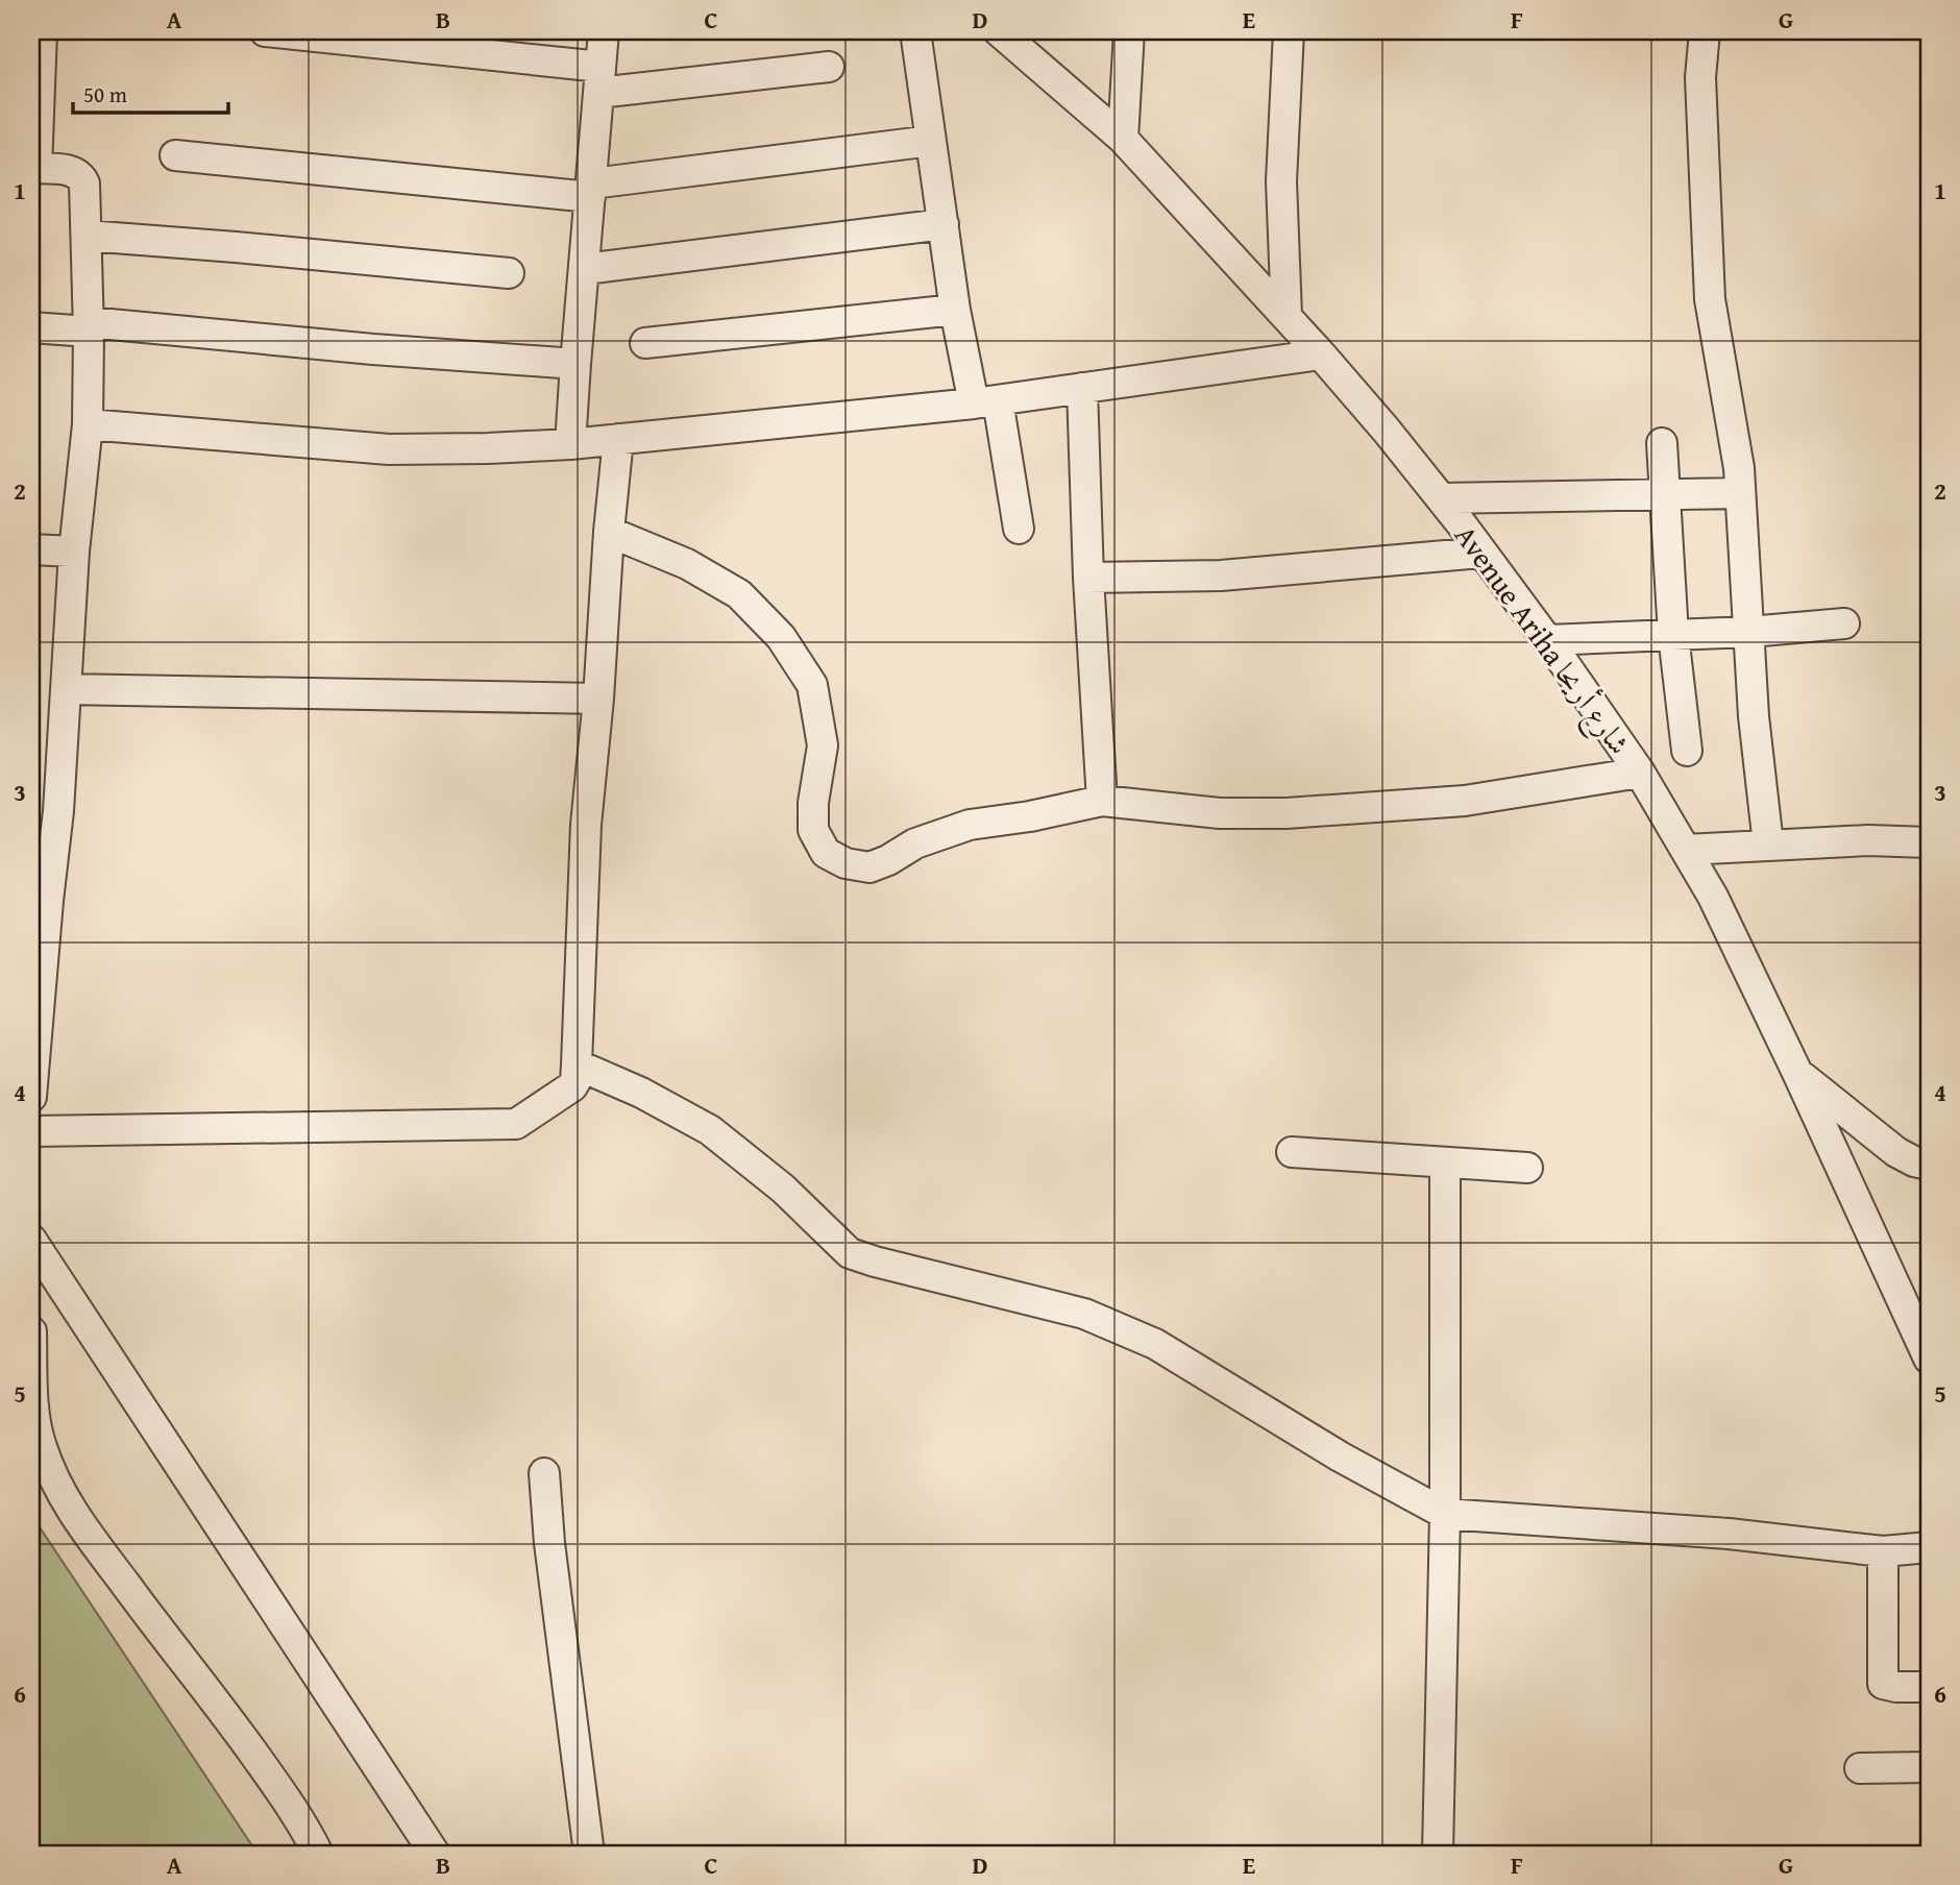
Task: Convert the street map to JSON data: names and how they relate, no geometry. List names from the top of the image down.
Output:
{
  "streets": {
    "street": ["Avenue Ariha شارع أريحا"]
  },
  "scale_bar": "50 m",
  "grid": {
    "columns": [
      "A",
      "B",
      "C",
      "D",
      "E",
      "F",
      "G"
    ],
    "rows": [
      "1",
      "2",
      "3",
      "4",
      "5",
      "6"
    ]
  }
}
